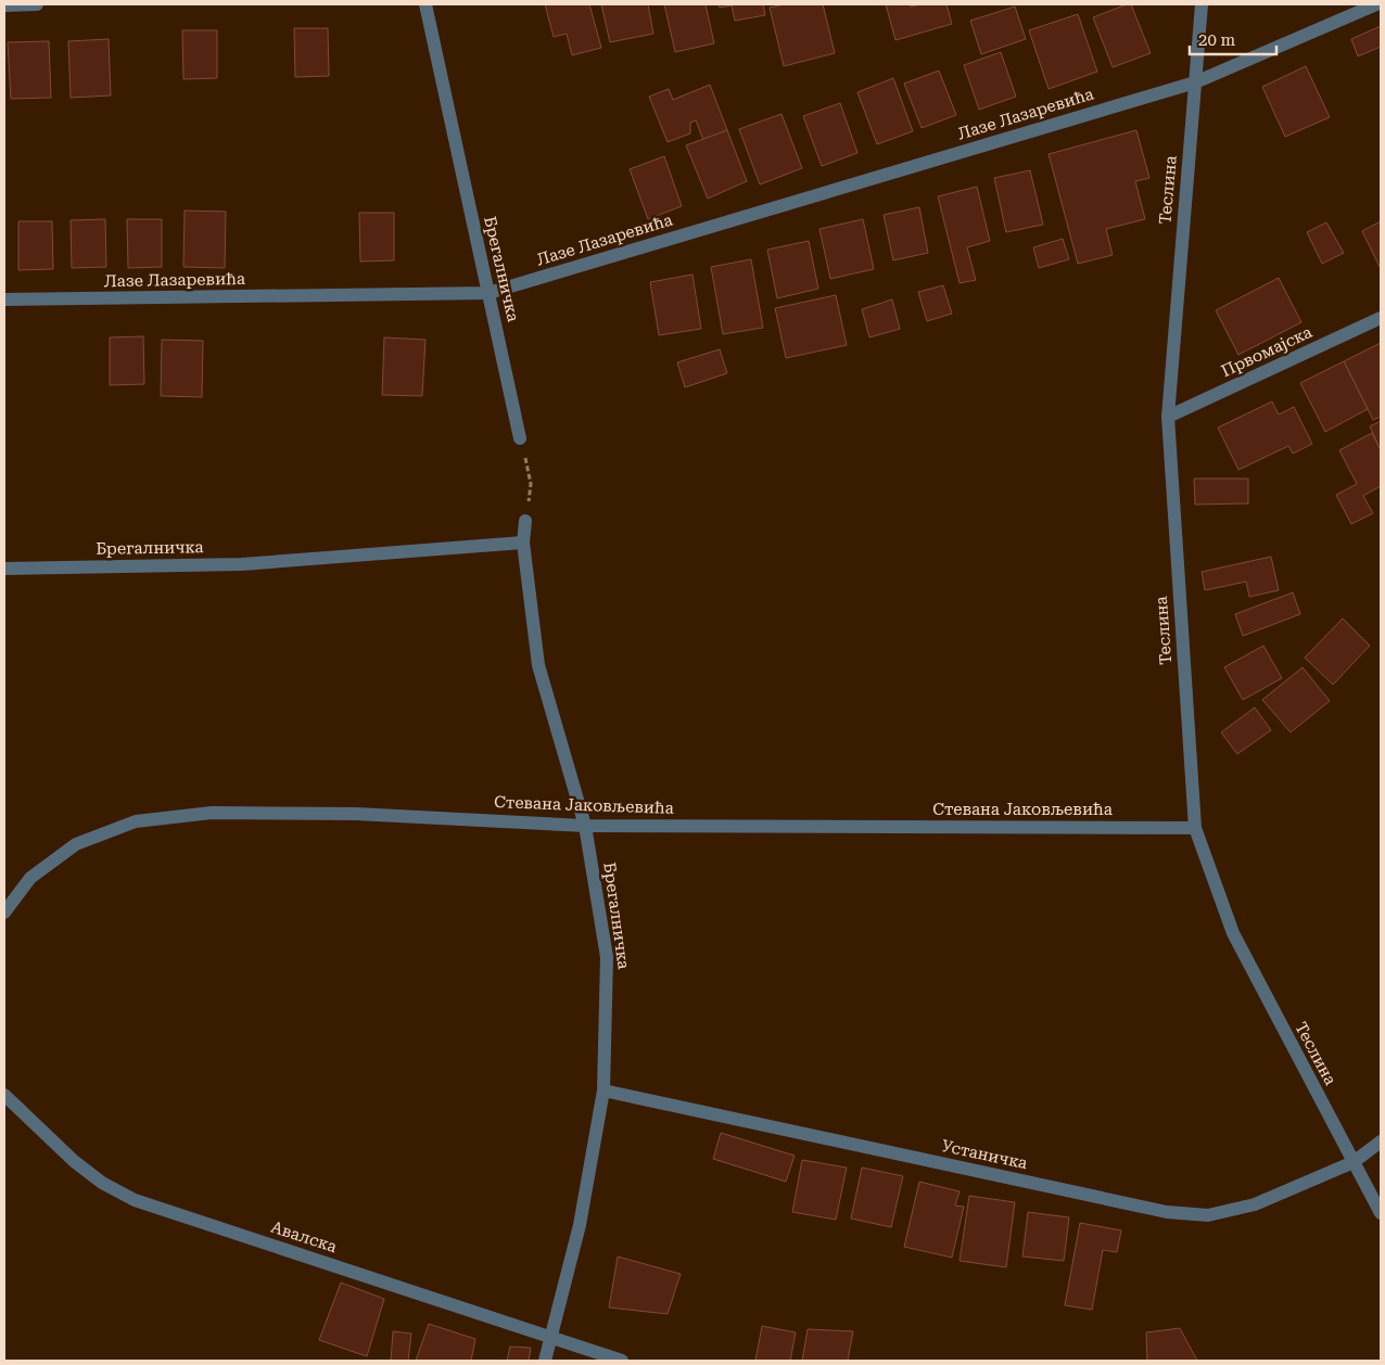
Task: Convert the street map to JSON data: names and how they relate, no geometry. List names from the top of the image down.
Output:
{
  "streets": {
    "street": [
      "Лазе Лазаревића",
      "Теслина",
      "Брегалничка",
      "Првомајска",
      "Стевана Јаковљевића",
      "Устаничка",
      "Авалска"
    ]
  },
  "crossings": [
    ["Лазе Лазаревића", "Теслина"],
    ["Лазе Лазаревића", "Брегалничка"],
    ["Теслина", "Првомајска"],
    ["Теслина", "Стевана Јаковљевића"],
    ["Теслина", "Устаничка"],
    ["Брегалничка", "Стевана Јаковљевића"],
    ["Брегалничка", "Устаничка"],
    ["Брегалничка", "Авалска"]
  ],
  "scale_bar": "20 m"
}
